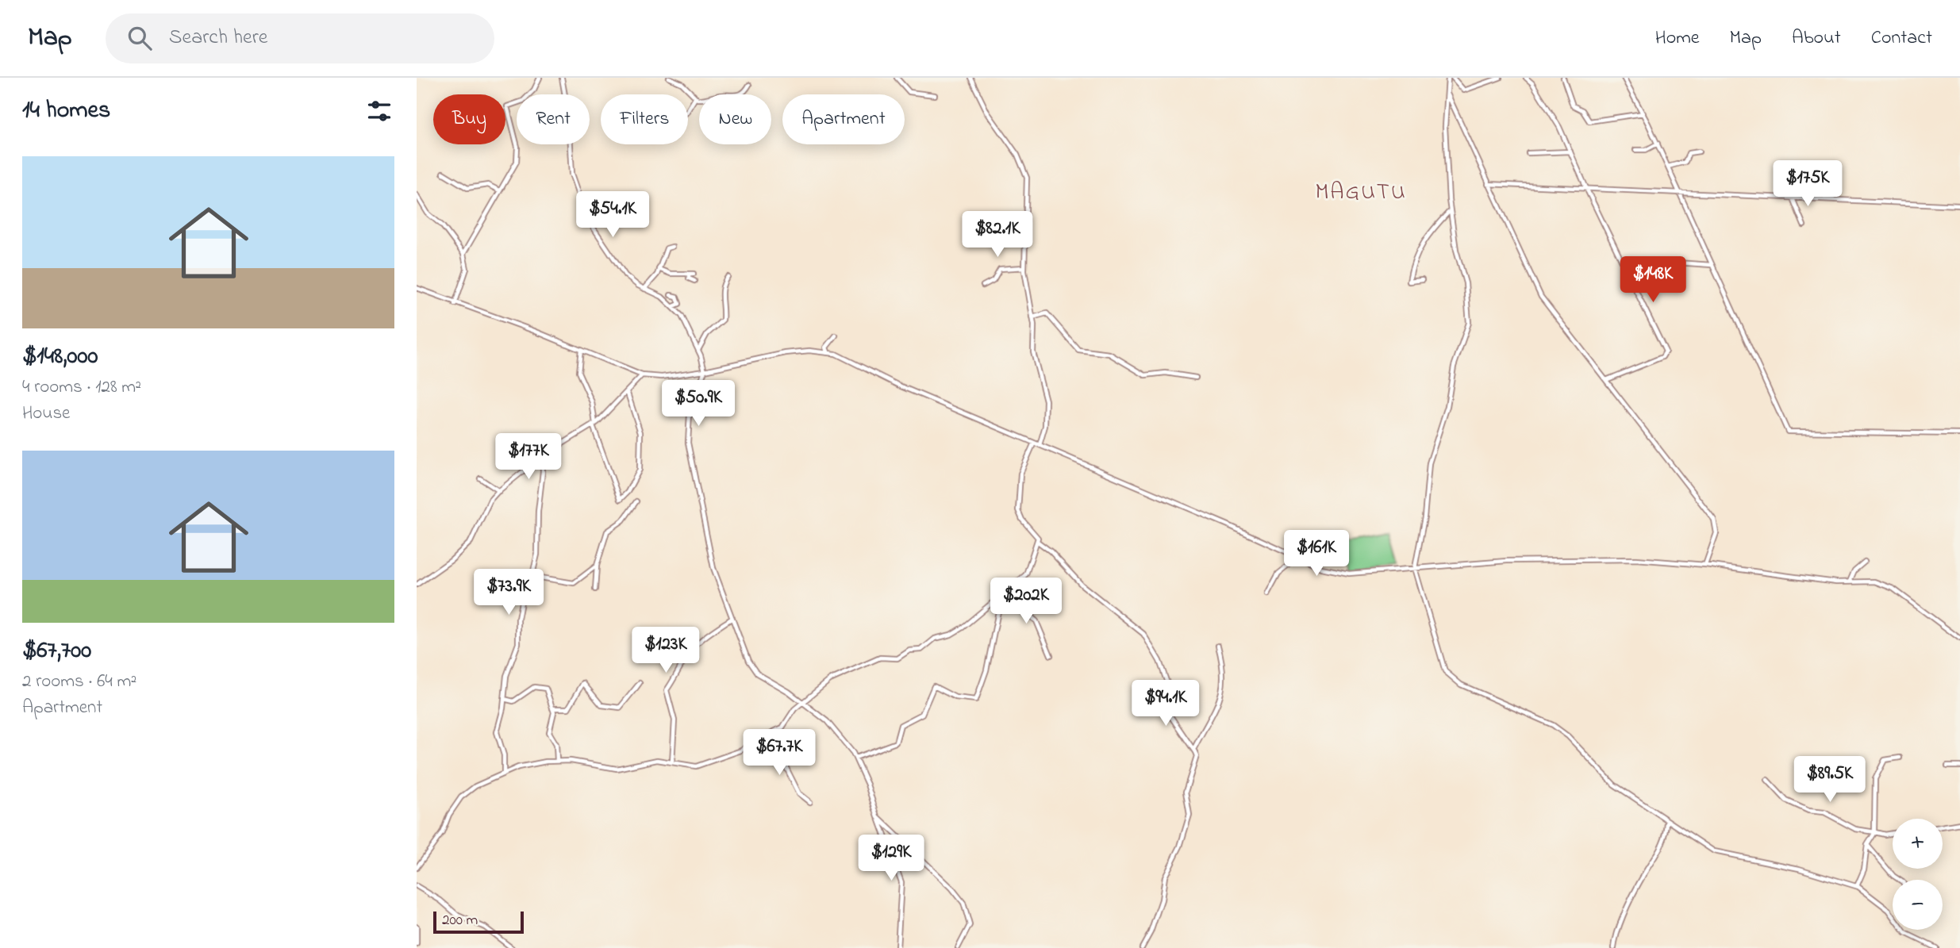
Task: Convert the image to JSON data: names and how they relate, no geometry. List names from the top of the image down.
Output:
{
  "districts": ["MAGUTU"],
  "scale_bar": "200 m",
  "page": {
    "header": "Map",
    "search": "Search here",
    "nav": [
      "Home",
      "Map",
      "About",
      "Contact"
    ],
    "heading": "14 homes",
    "chip": [
      "Buy",
      "Rent",
      "Filters",
      "New",
      "Apartment"
    ],
    "list": [
      {
        "name": "$148,000",
        "note": "4 rooms · 128 m² · House"
      },
      {
        "name": "$67,700",
        "note": "2 rooms · 64 m² · Apartment"
      }
    ],
    "price": [
      "$175K",
      "$54.1K",
      "$82.1K",
      "$148K",
      "$50.9K",
      "$177K",
      "$161K",
      "$73.9K",
      "$202K",
      "$123K",
      "$94.1K",
      "$67.7K",
      "$89.5K",
      "$129K"
    ],
    "map_buttons": ["+", "−"],
    "scale": "200 m"
  }
}
